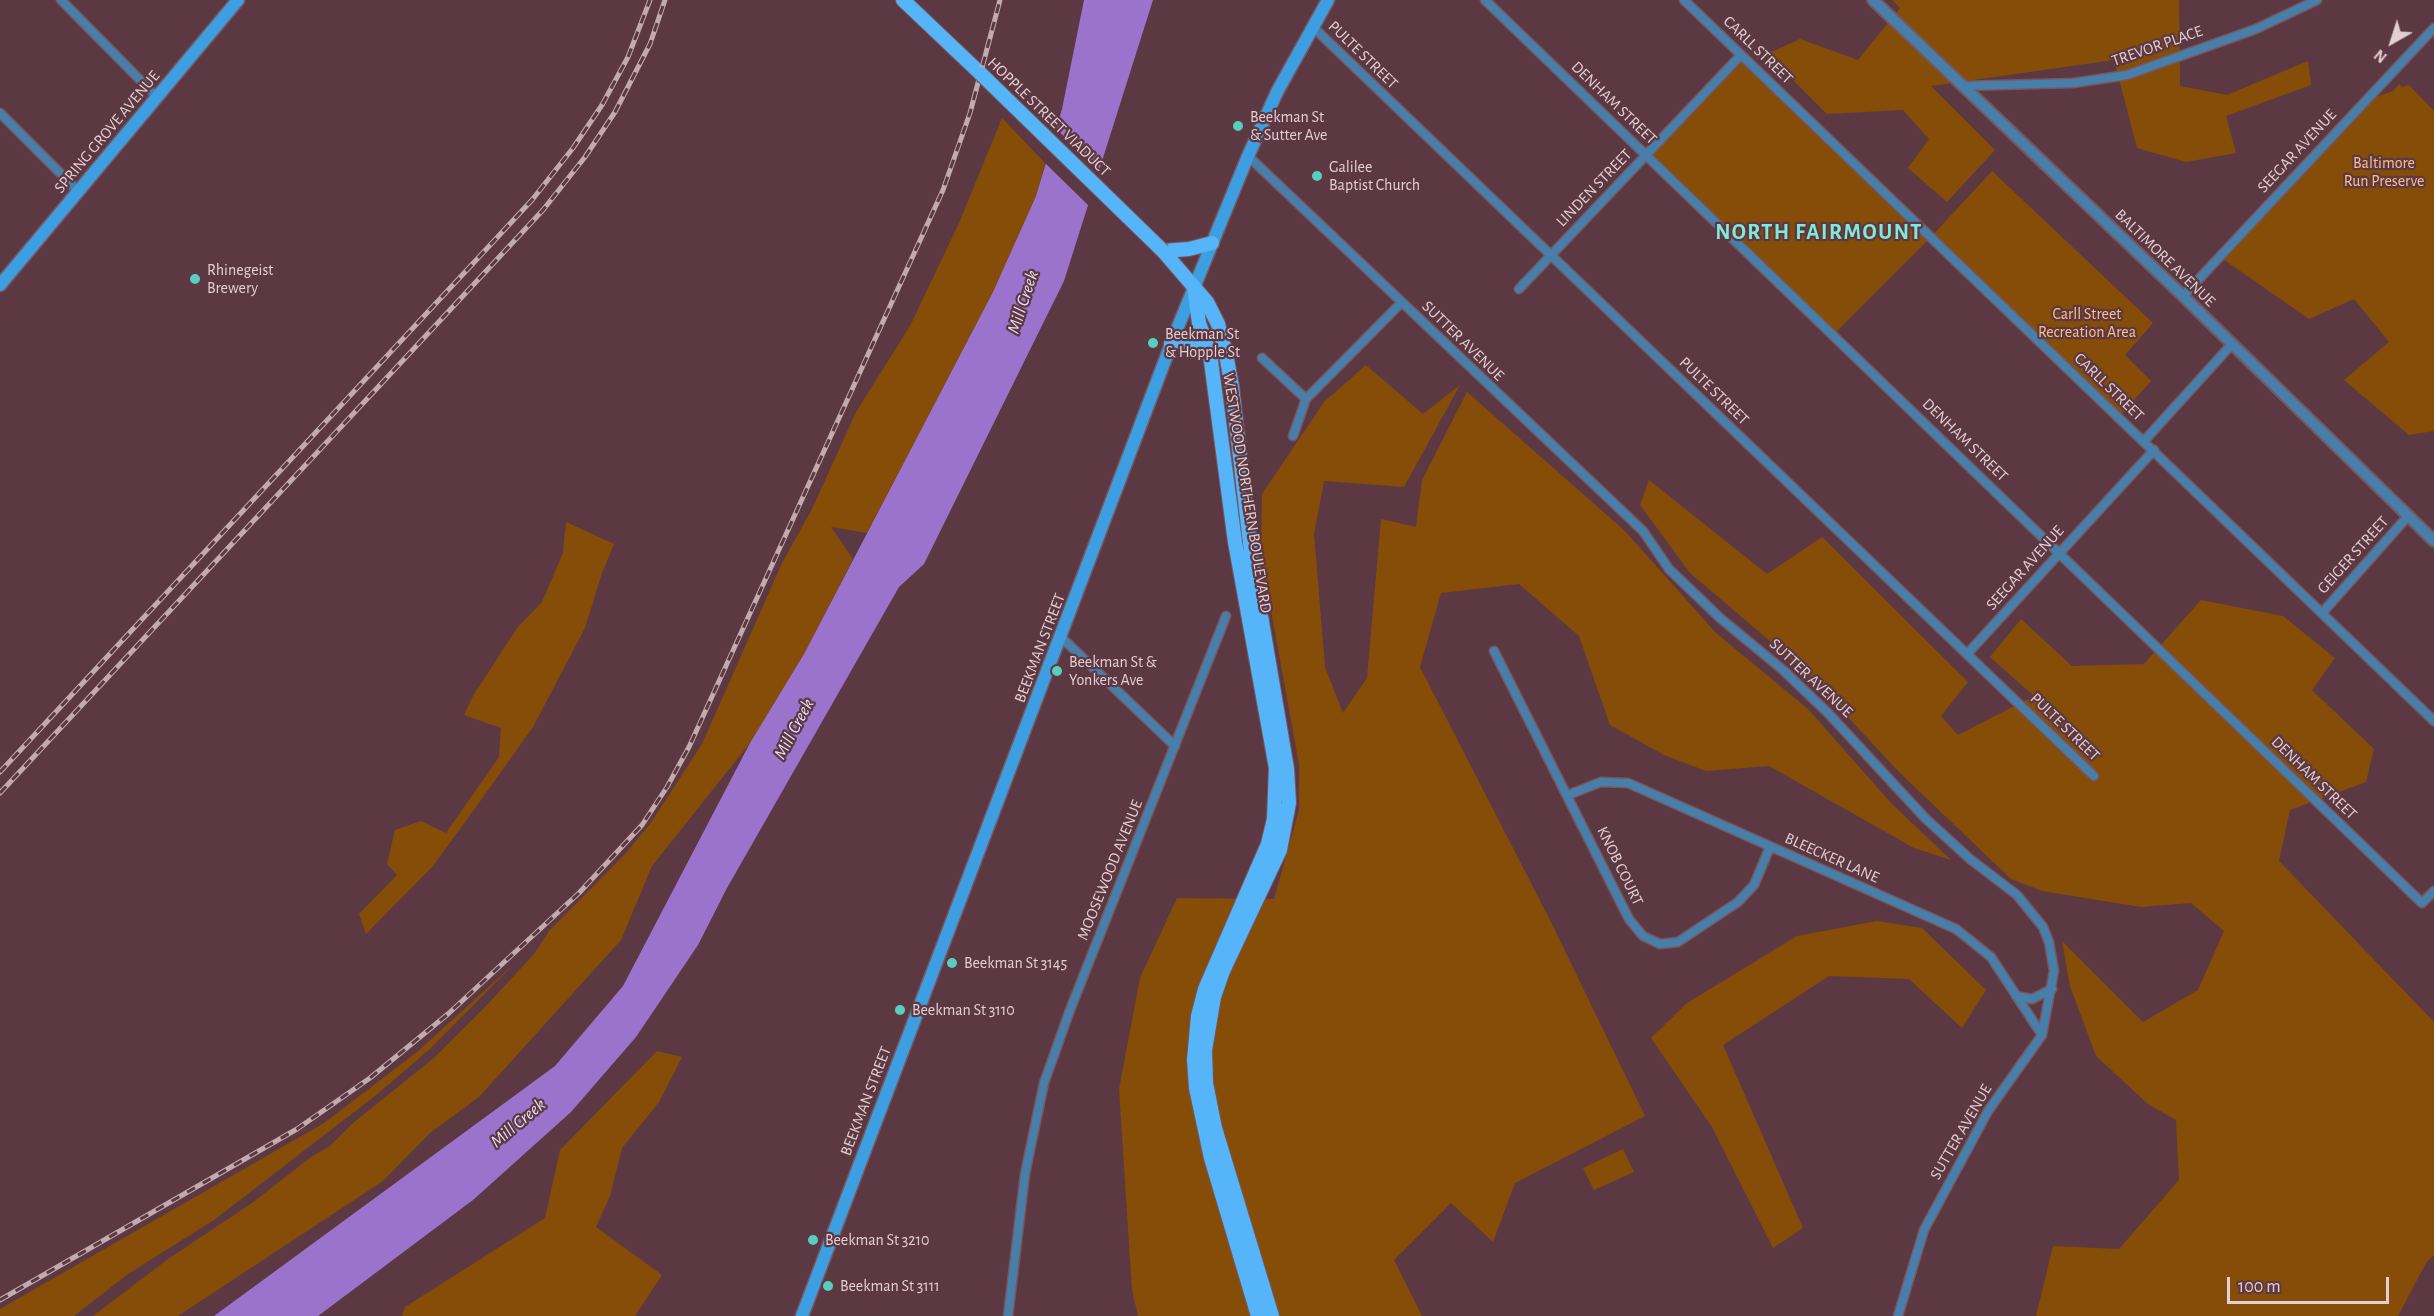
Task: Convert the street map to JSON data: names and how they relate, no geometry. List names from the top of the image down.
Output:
{
  "streets": {
    "main road": [
      "HOPPLE STREET VIADUCT",
      "SPRING GROVE AVENUE",
      "WESTWOOD NORTHERN BOULEVARD",
      "BEEKMAN STREET"
    ],
    "street": [
      "TREVOR PLACE",
      "CARLL STREET",
      "PULTE STREET",
      "DENHAM STREET",
      "SEEGAR AVENUE",
      "LINDEN STREET",
      "BALTIMORE AVENUE",
      "SUTTER AVENUE",
      "GEIGER STREET",
      "BLEECKER LANE",
      "KNOB COURT",
      "MOOSEWOOD AVENUE"
    ]
  },
  "crossings": [
    ["TREVOR PLACE", "BALTIMORE AVENUE"],
    ["CARLL STREET", "SEEGAR AVENUE"],
    ["CARLL STREET", "LINDEN STREET"],
    ["CARLL STREET", "GEIGER STREET"],
    ["PULTE STREET", "SEEGAR AVENUE"],
    ["PULTE STREET", "LINDEN STREET"],
    ["PULTE STREET", "BEEKMAN STREET"],
    ["DENHAM STREET", "SEEGAR AVENUE"],
    ["DENHAM STREET", "LINDEN STREET"],
    ["HOPPLE STREET VIADUCT", "WESTWOOD NORTHERN BOULEVARD"],
    ["HOPPLE STREET VIADUCT", "BEEKMAN STREET"],
    ["SEEGAR AVENUE", "BALTIMORE AVENUE"],
    ["BALTIMORE AVENUE", "GEIGER STREET"],
    ["SUTTER AVENUE", "BEEKMAN STREET"],
    ["SUTTER AVENUE", "BLEECKER LANE"],
    ["WESTWOOD NORTHERN BOULEVARD", "BEEKMAN STREET"],
    ["BLEECKER LANE", "KNOB COURT"]
  ],
  "districts": ["NORTH FAIRMOUNT"],
  "water": ["Mill Creek"],
  "parks": ["Baltimore Run Preserve", "Carll Street Recreation Area"],
  "places": [
    "Beekman St & Sutter Ave",
    "Galilee Baptist Church",
    "Rhinegeist Brewery",
    "Beekman St & Hopple St",
    "Beekman St & Yonkers Ave",
    "Beekman St 3145",
    "Beekman St 3110",
    "Beekman St 3210",
    "Beekman St 3111"
  ],
  "scale_bar": "100 m",
  "north": "bottom left"
}
